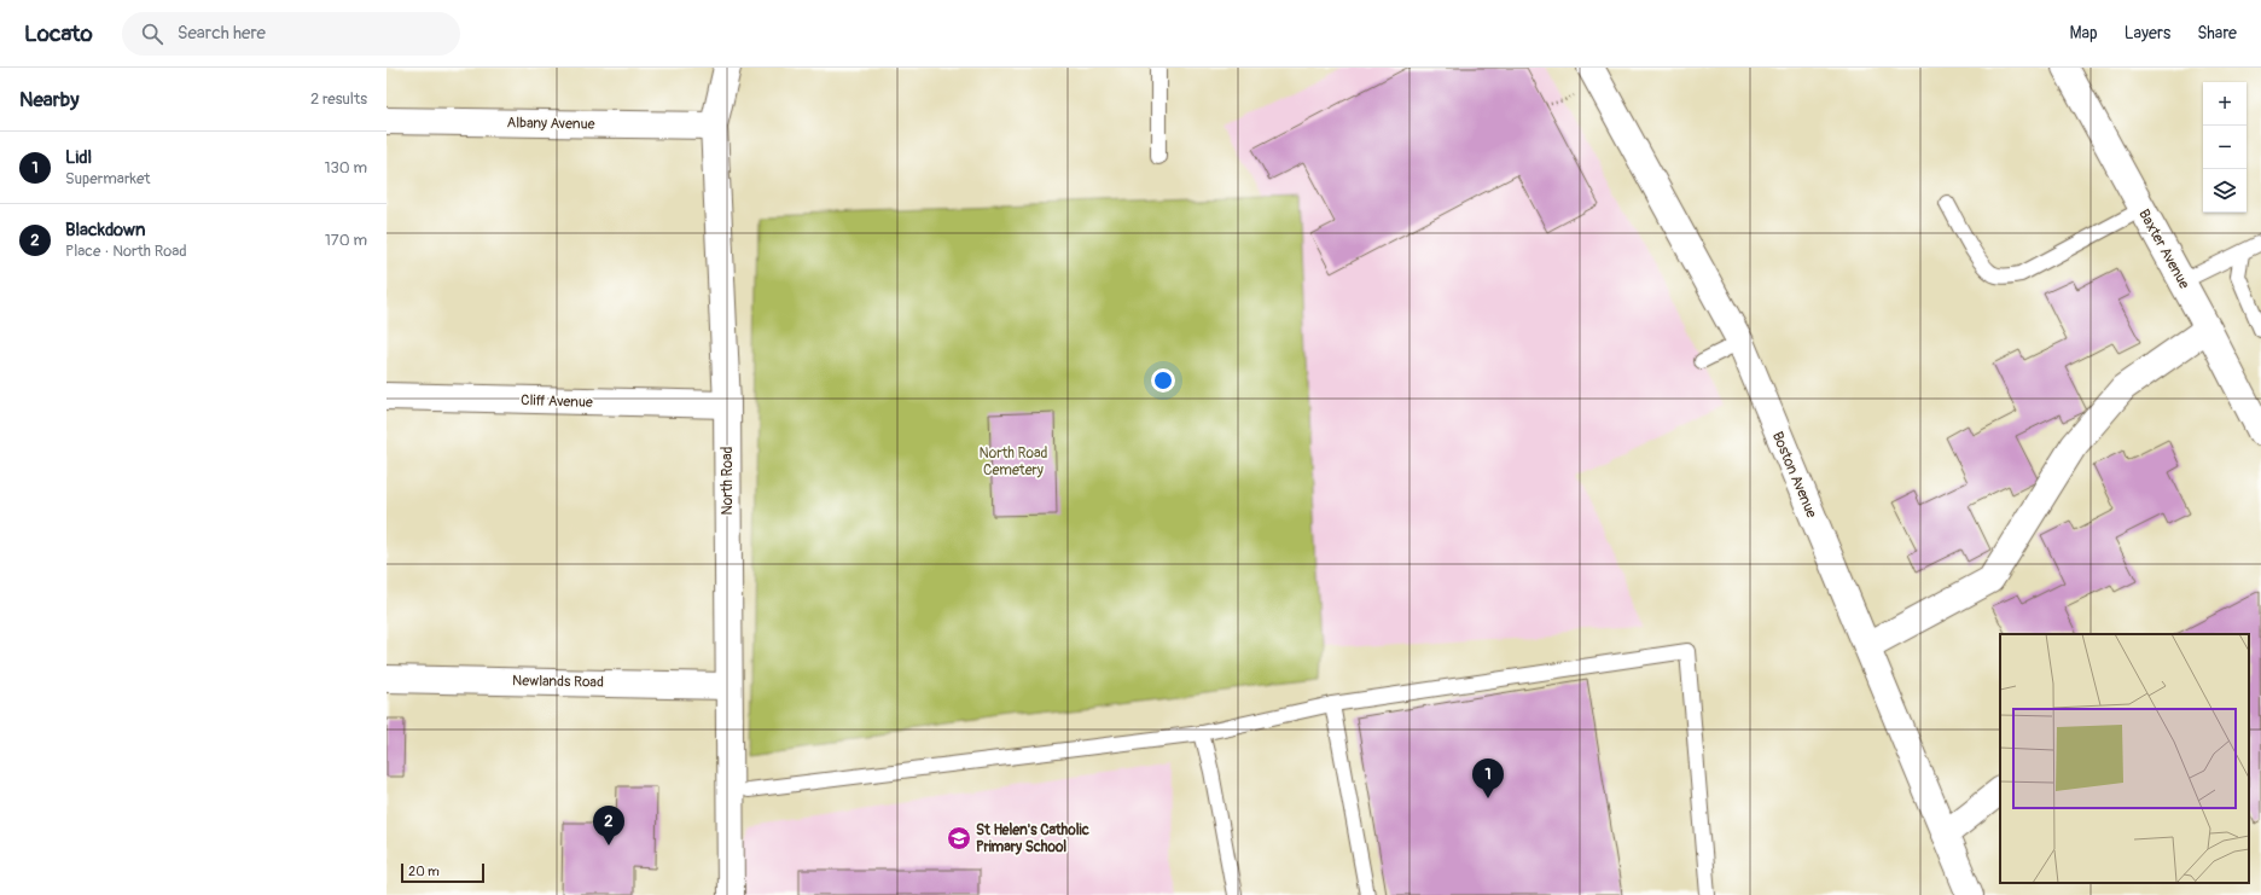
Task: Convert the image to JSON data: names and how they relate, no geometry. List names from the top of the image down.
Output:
{
  "streets": {
    "street": [
      "Albany Avenue",
      "Baxter Avenue",
      "Cliff Avenue",
      "Boston Avenue",
      "North Road",
      "Newlands Road"
    ]
  },
  "crossings": [
    ["Albany Avenue", "North Road"],
    ["Cliff Avenue", "North Road"],
    ["North Road", "Newlands Road"]
  ],
  "parks": ["North Road Cemetery"],
  "places": {
    "school or university": ["St Helen's Catholic Primary School"]
  },
  "scale_bar": "20 m",
  "page": {
    "header": "Locato",
    "search": "Search here",
    "nav": ["Map", "Layers", "Share"],
    "heading": ["Nearby", "2 results"],
    "map_buttons": ["+", "−"],
    "list": [
      {
        "mark": "1",
        "name": "Lidl",
        "note": "Supermarket",
        "value": "130 m"
      },
      {
        "mark": "2",
        "name": "Blackdown",
        "note": "Place · North Road",
        "value": "170 m"
      }
    ],
    "pins": ["1", "2"],
    "scale": "20 m"
  }
}
